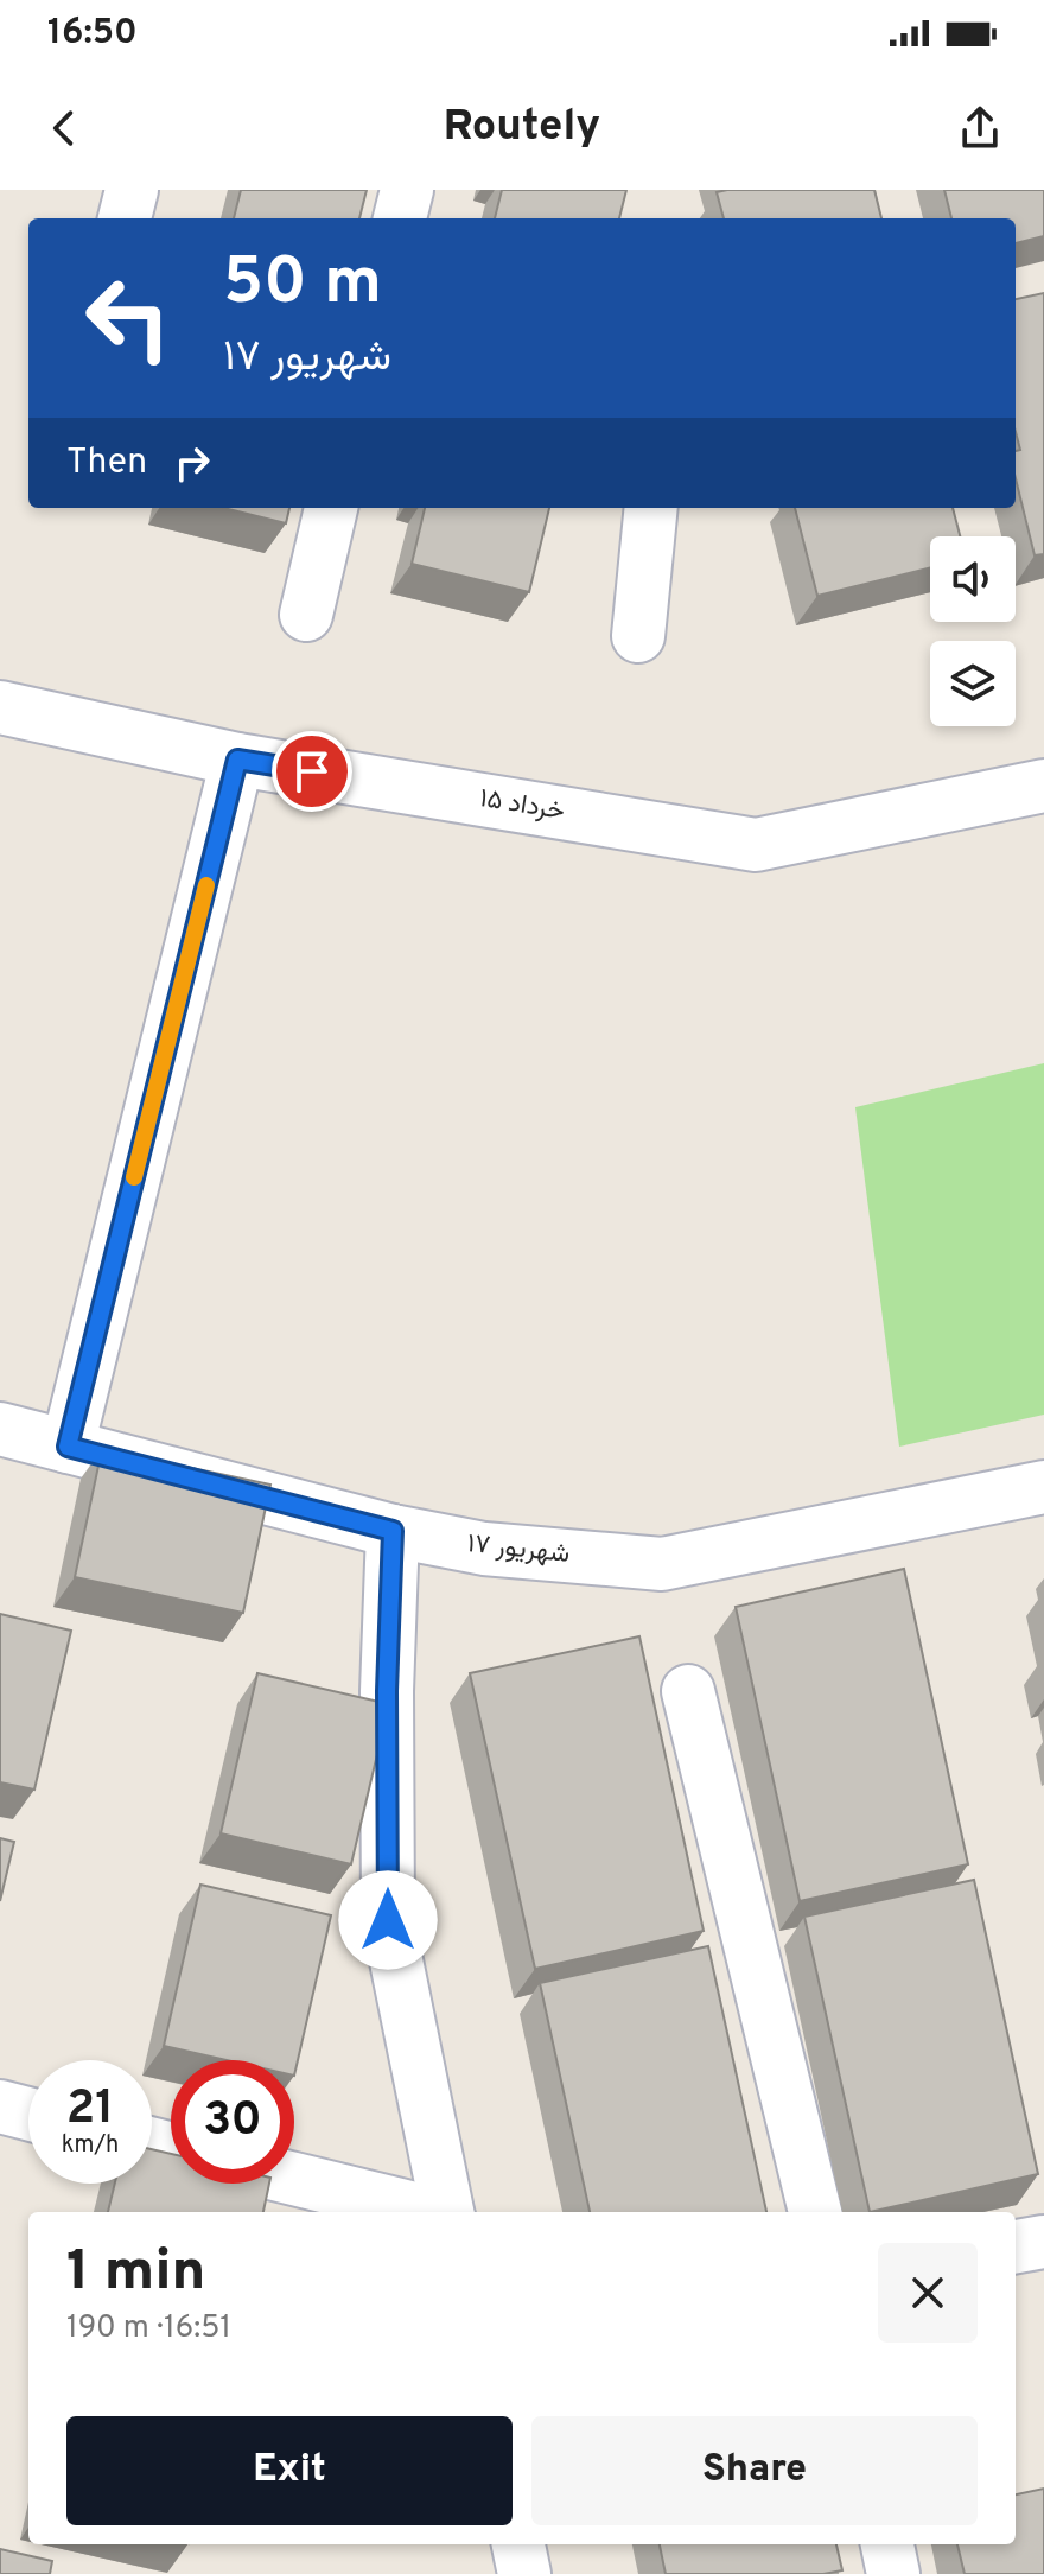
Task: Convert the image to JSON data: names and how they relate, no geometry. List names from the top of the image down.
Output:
{
  "streets": {
    "street": ["۱۵ خرداد", "۱۷ شهریور"]
  },
  "page": {
    "status": "16:50",
    "header": "Routely",
    "turn": ["50 m", "۱۷ شهریور"],
    "then": "Then",
    "speed": "21 km/h",
    "limit": "30",
    "heading": ["1 min", "190 m · 16:51"],
    "buttons": ["Exit", "Share"]
  }
}
